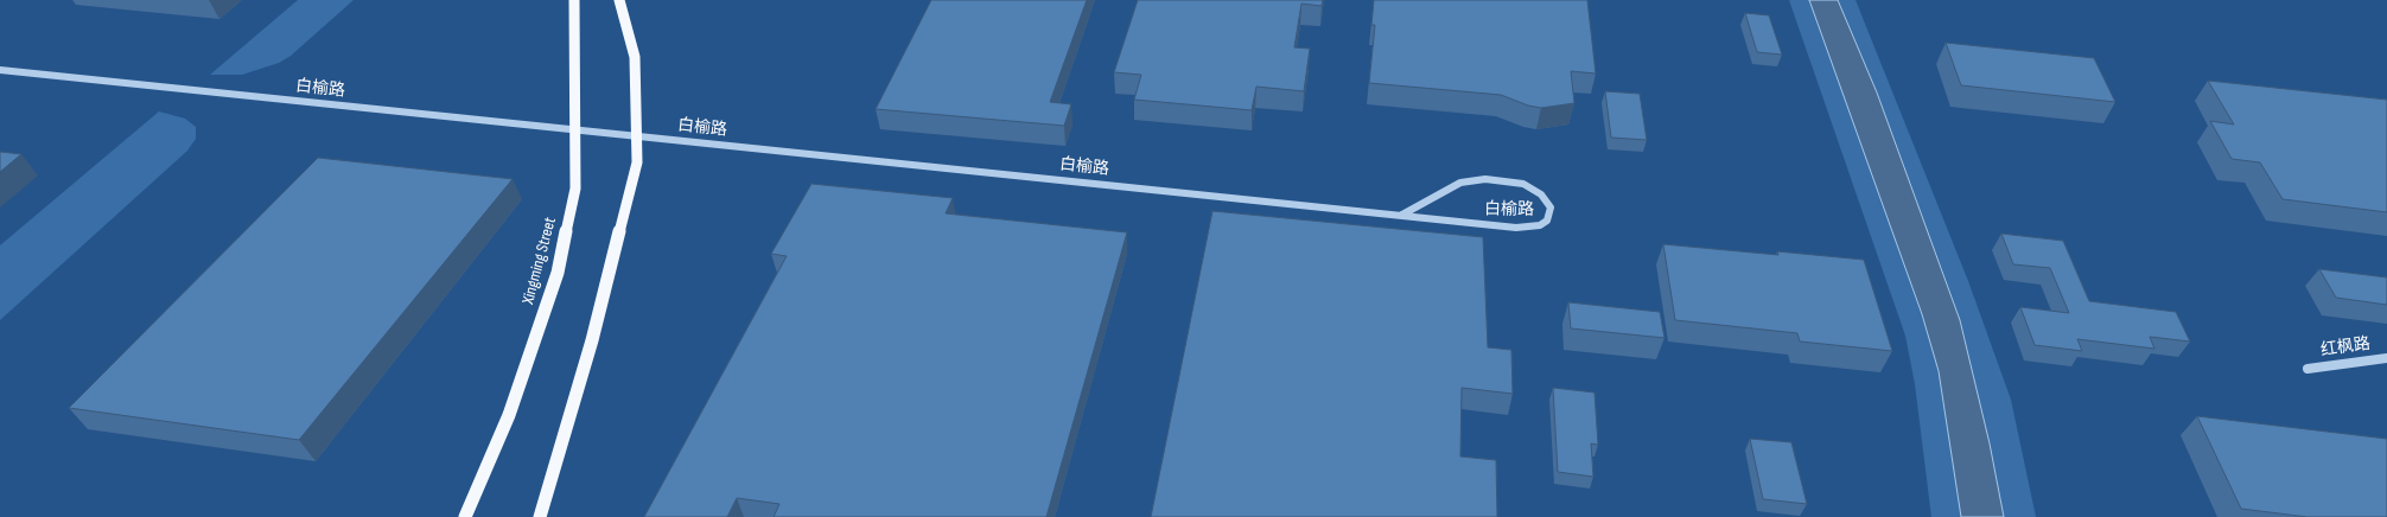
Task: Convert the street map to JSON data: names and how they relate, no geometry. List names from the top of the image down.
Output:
{
  "streets": {
    "main road": ["Xingming Street"],
    "street": ["白榆路", "红枫路"]
  },
  "crossings": [
    ["白榆路", "Xingming Street"]
  ]
}
